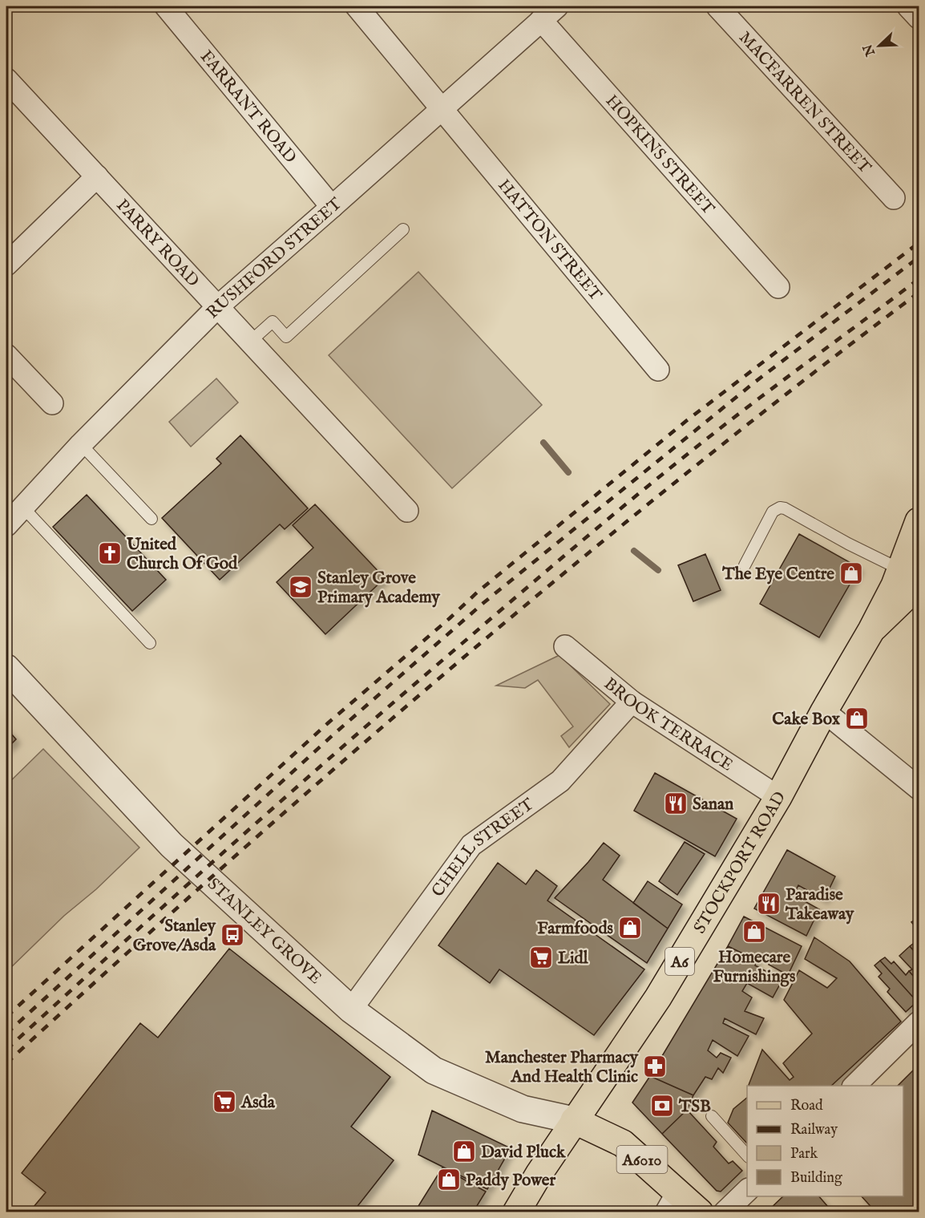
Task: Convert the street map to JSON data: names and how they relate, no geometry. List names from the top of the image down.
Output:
{
  "streets": {
    "highway": ["STOCKPORT ROAD", "A6", "A6010"],
    "street": [
      "MACFARREN STREET",
      "FARRANT ROAD",
      "HOPKINS STREET",
      "HATTON STREET",
      "PARRY ROAD",
      "RUSHFORD STREET",
      "BROOK TERRACE",
      "CHELL STREET",
      "STANLEY GROVE"
    ]
  },
  "crossings": [
    ["FARRANT ROAD", "RUSHFORD STREET"],
    ["HOPKINS STREET", "RUSHFORD STREET"],
    ["HATTON STREET", "RUSHFORD STREET"],
    ["PARRY ROAD", "RUSHFORD STREET"],
    ["BROOK TERRACE", "CHELL STREET"],
    ["BROOK TERRACE", "STOCKPORT ROAD"],
    ["CHELL STREET", "STANLEY GROVE"],
    ["STOCKPORT ROAD", "STANLEY GROVE"],
    ["STOCKPORT ROAD", "A6010"],
    ["STANLEY GROVE", "A6010"]
  ],
  "places": {
    "church": ["United Church Of God"],
    "shop": [
      "The Eye Centre",
      "Cake Box",
      "Farmfoods",
      "Homecare Furnishings",
      "David Pluck",
      "Paddy Power"
    ],
    "school or university": ["Stanley Grove Primary Academy"],
    "restaurant": ["Sanan", "Paradise Takeaway"],
    "bus stop": ["Stanley Grove/Asda"],
    "supermarket": ["Lidl", "Asda"],
    "pharmacy": ["Manchester Pharmacy And Health Clinic"],
    "bank": ["TSB"]
  },
  "legend": [
    "Road",
    "Railway",
    "Park",
    "Building"
  ],
  "north": "bottom left"
}
